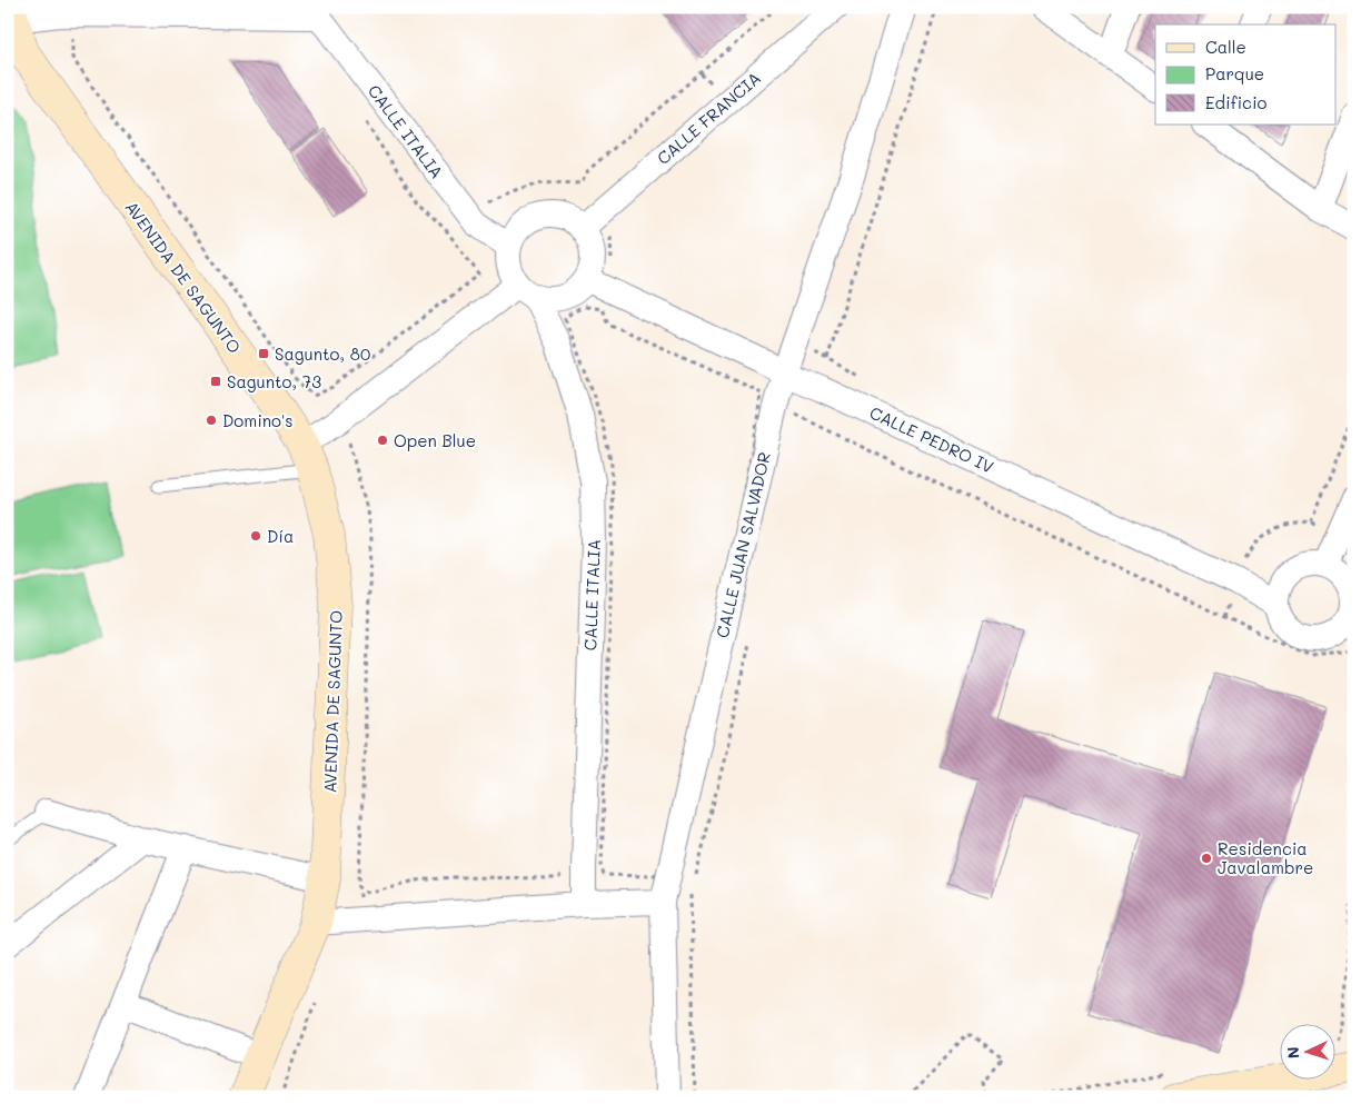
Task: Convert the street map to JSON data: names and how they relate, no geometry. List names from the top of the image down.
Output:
{
  "streets": {
    "main road": ["AVENIDA DE SAGUNTO"],
    "street": [
      "CALLE FRANCIA",
      "CALLE ITALIA",
      "CALLE PEDRO IV",
      "CALLE JUAN SALVADOR"
    ]
  },
  "crossings": [
    ["CALLE FRANCIA", "CALLE ITALIA"],
    ["CALLE FRANCIA", "CALLE PEDRO IV"],
    ["CALLE ITALIA", "CALLE PEDRO IV"],
    ["CALLE PEDRO IV", "CALLE JUAN SALVADOR"]
  ],
  "places": {
    "transit": ["Sagunto, 80", "Sagunto, 73"],
    "other": [
      "Domino's",
      "Open Blue",
      "Día",
      "Residencia Javalambre"
    ]
  },
  "legend": ["Calle", "Parque", "Edificio"],
  "north": "left"
}
